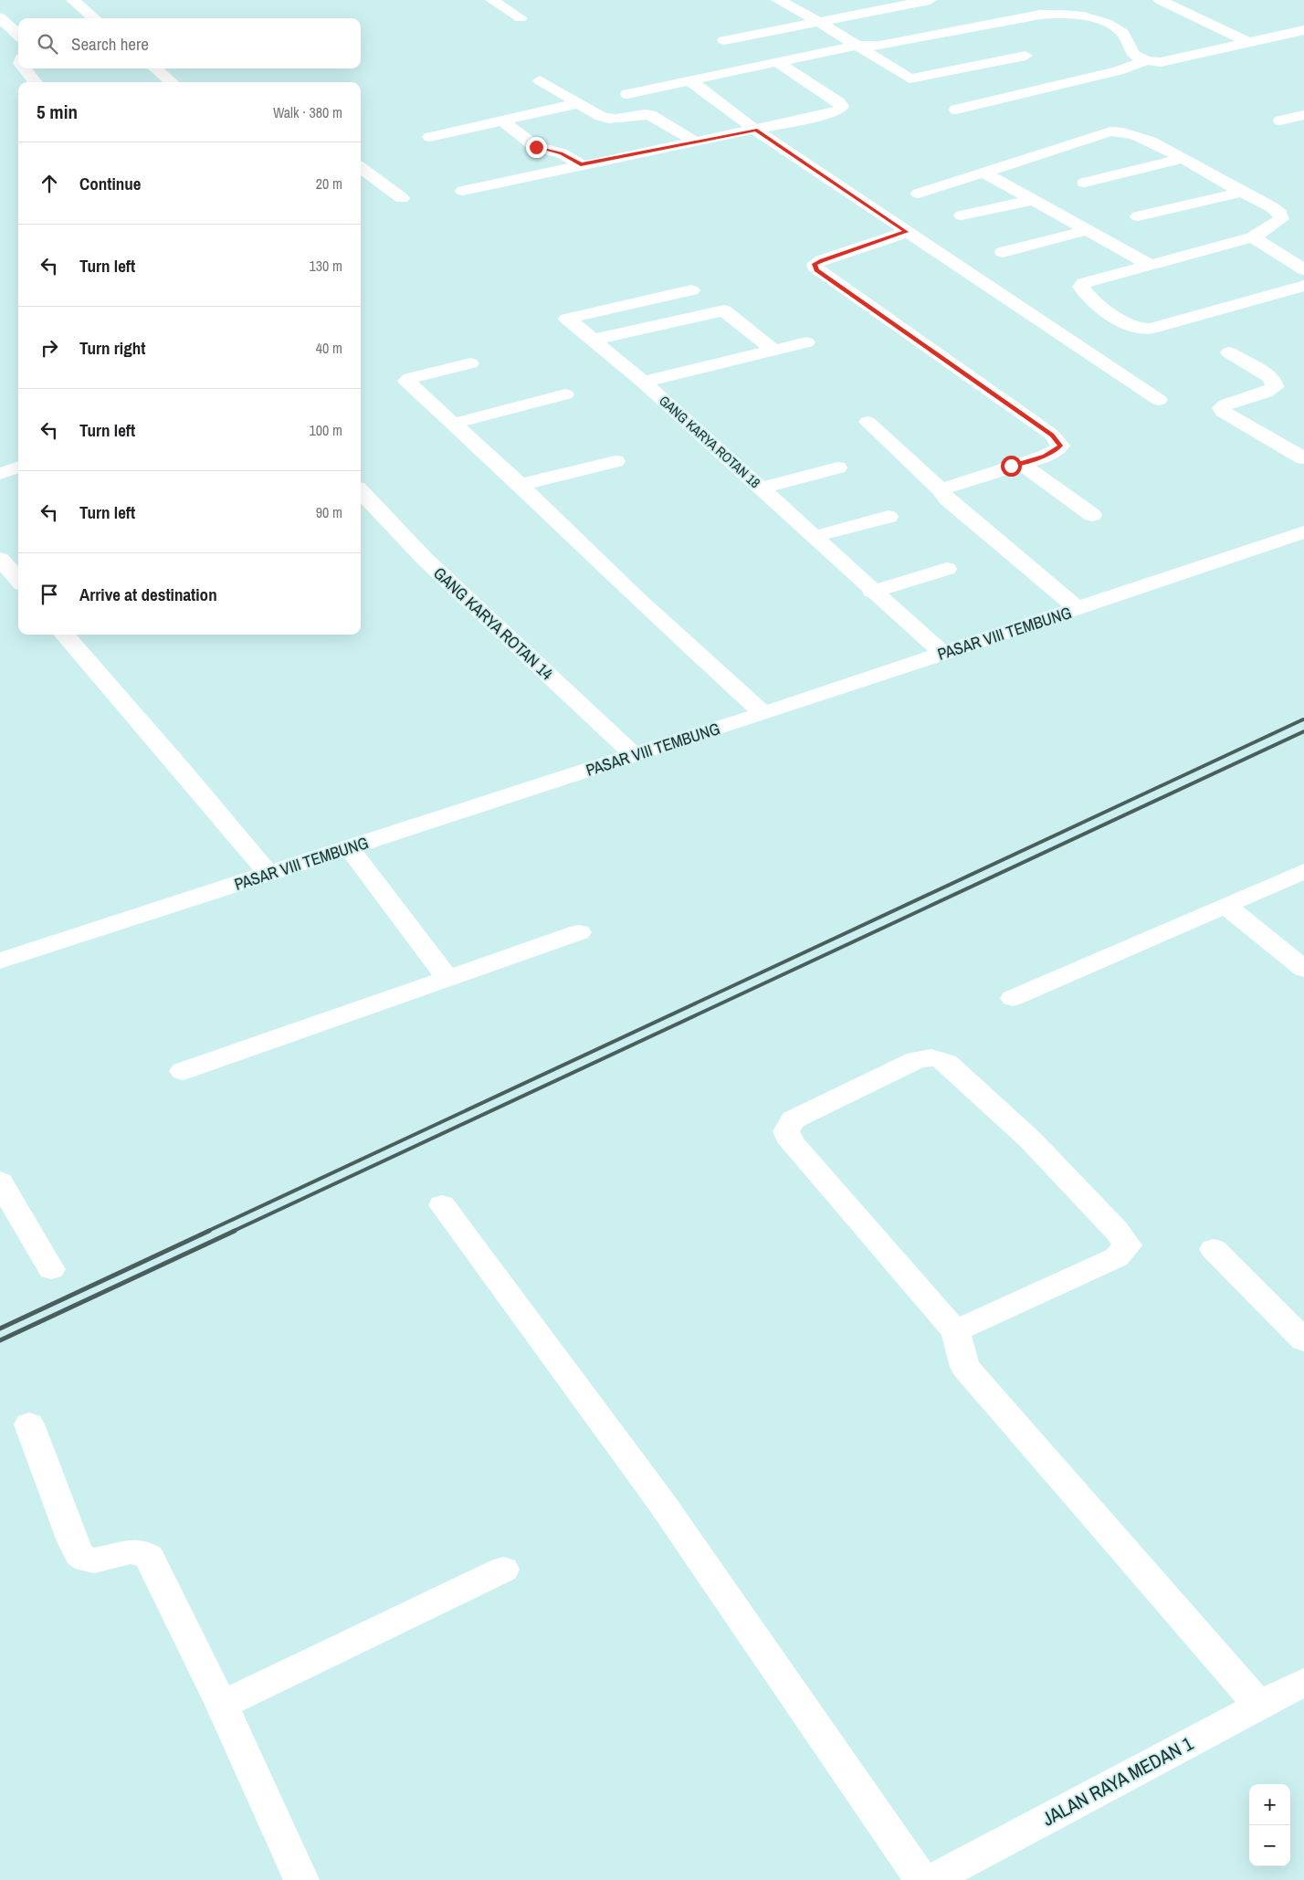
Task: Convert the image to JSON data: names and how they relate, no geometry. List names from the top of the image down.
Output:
{
  "streets": {
    "street": [
      "GANG KARYA ROTAN 18",
      "GANG KARYA ROTAN 14",
      "PASAR VIII TEMBUNG",
      "JALAN RAYA MEDAN 1"
    ]
  },
  "crossings": [
    ["GANG KARYA ROTAN 18", "PASAR VIII TEMBUNG"],
    ["GANG KARYA ROTAN 14", "PASAR VIII TEMBUNG"]
  ],
  "page": {
    "search": "Search here",
    "heading": ["5 min", "Walk · 380 m"],
    "list": [
      ["Continue", "20 m"],
      ["Turn left", "130 m"],
      ["Turn right", "40 m"],
      ["Turn left", "100 m"],
      ["Turn left", "90 m"],
      "Arrive at destination"
    ],
    "map_buttons": ["+", "−"]
  }
}
